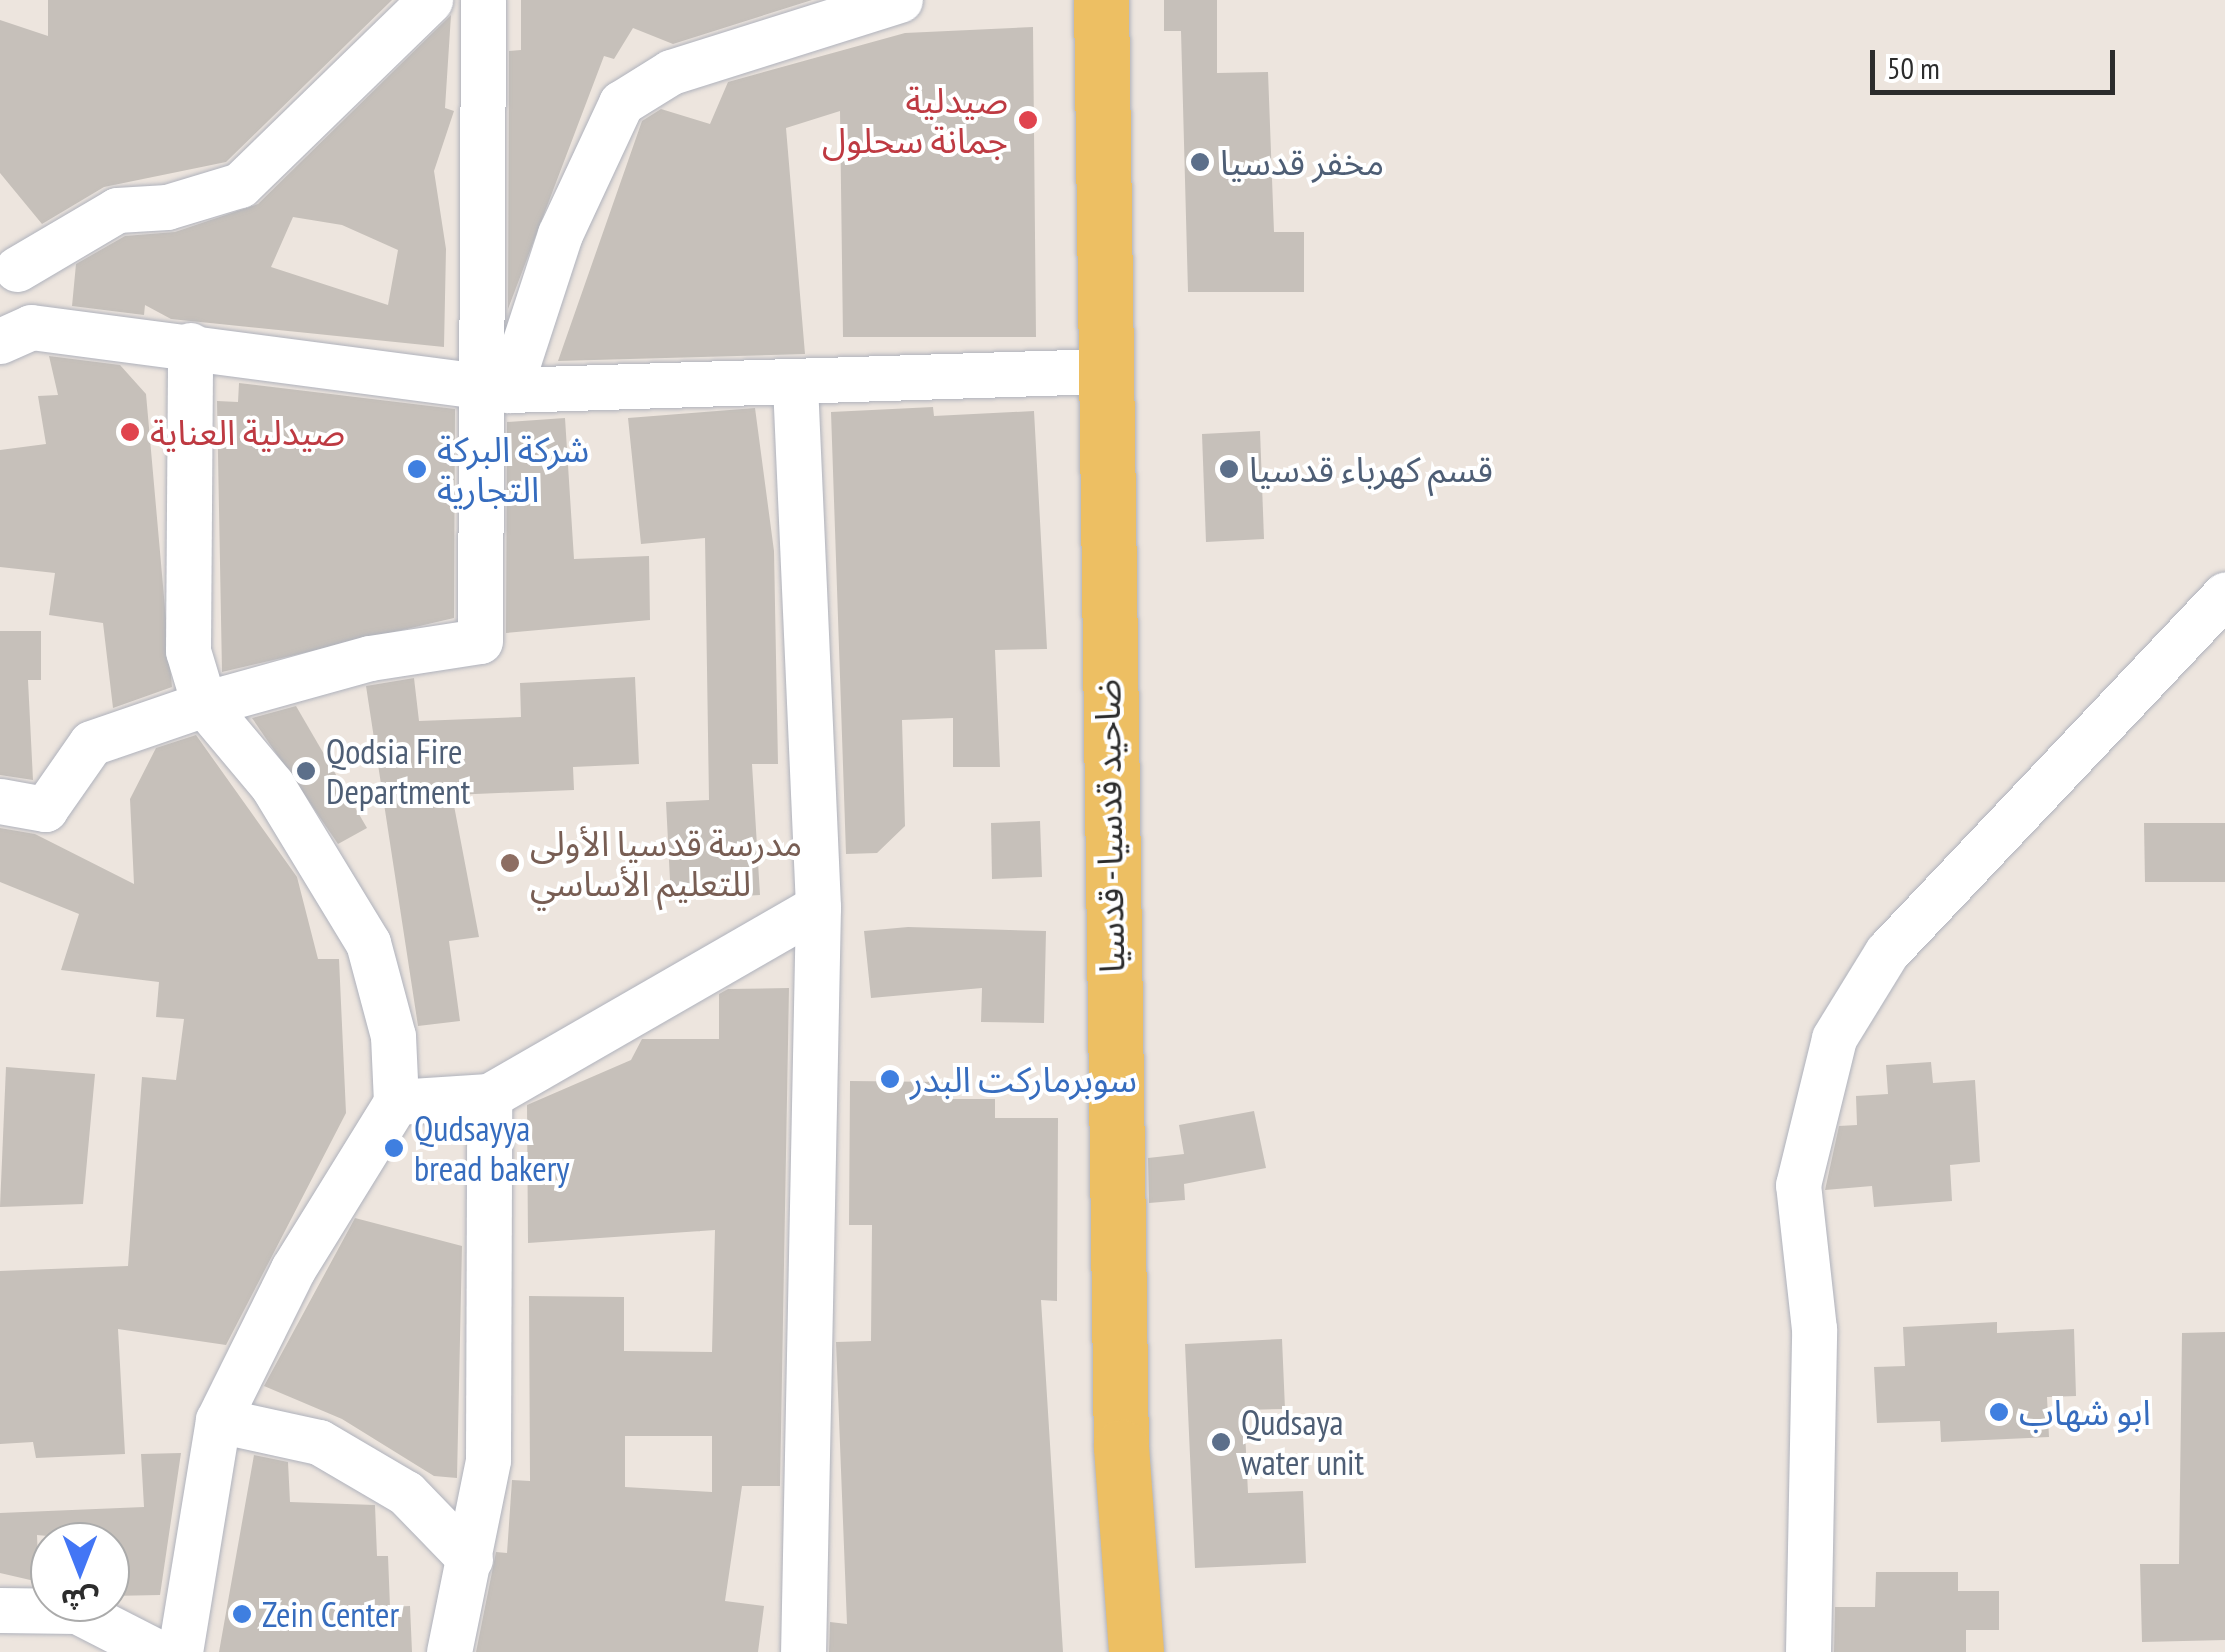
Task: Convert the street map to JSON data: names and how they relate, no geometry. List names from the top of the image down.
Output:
{
  "streets": {
    "main road": ["ضاحيد قدسيا - قدسيا"]
  },
  "places": [
    "صيدلية جمانة سحلول",
    "مخفر قدسيا",
    "صيدلية العناية",
    "شركة البركة التجارية",
    "قسم كهرباء قدسيا",
    "Qodsia Fire Department",
    "مدرسة قدسيا الأولى للتعليم الأساسي",
    "سوبرماركت البدر",
    "Qudsayya bread bakery",
    "ابو شهاب",
    "Qudsaya water unit",
    "Zein Center"
  ],
  "scale_bar": "50 m",
  "north": "bottom"
}
